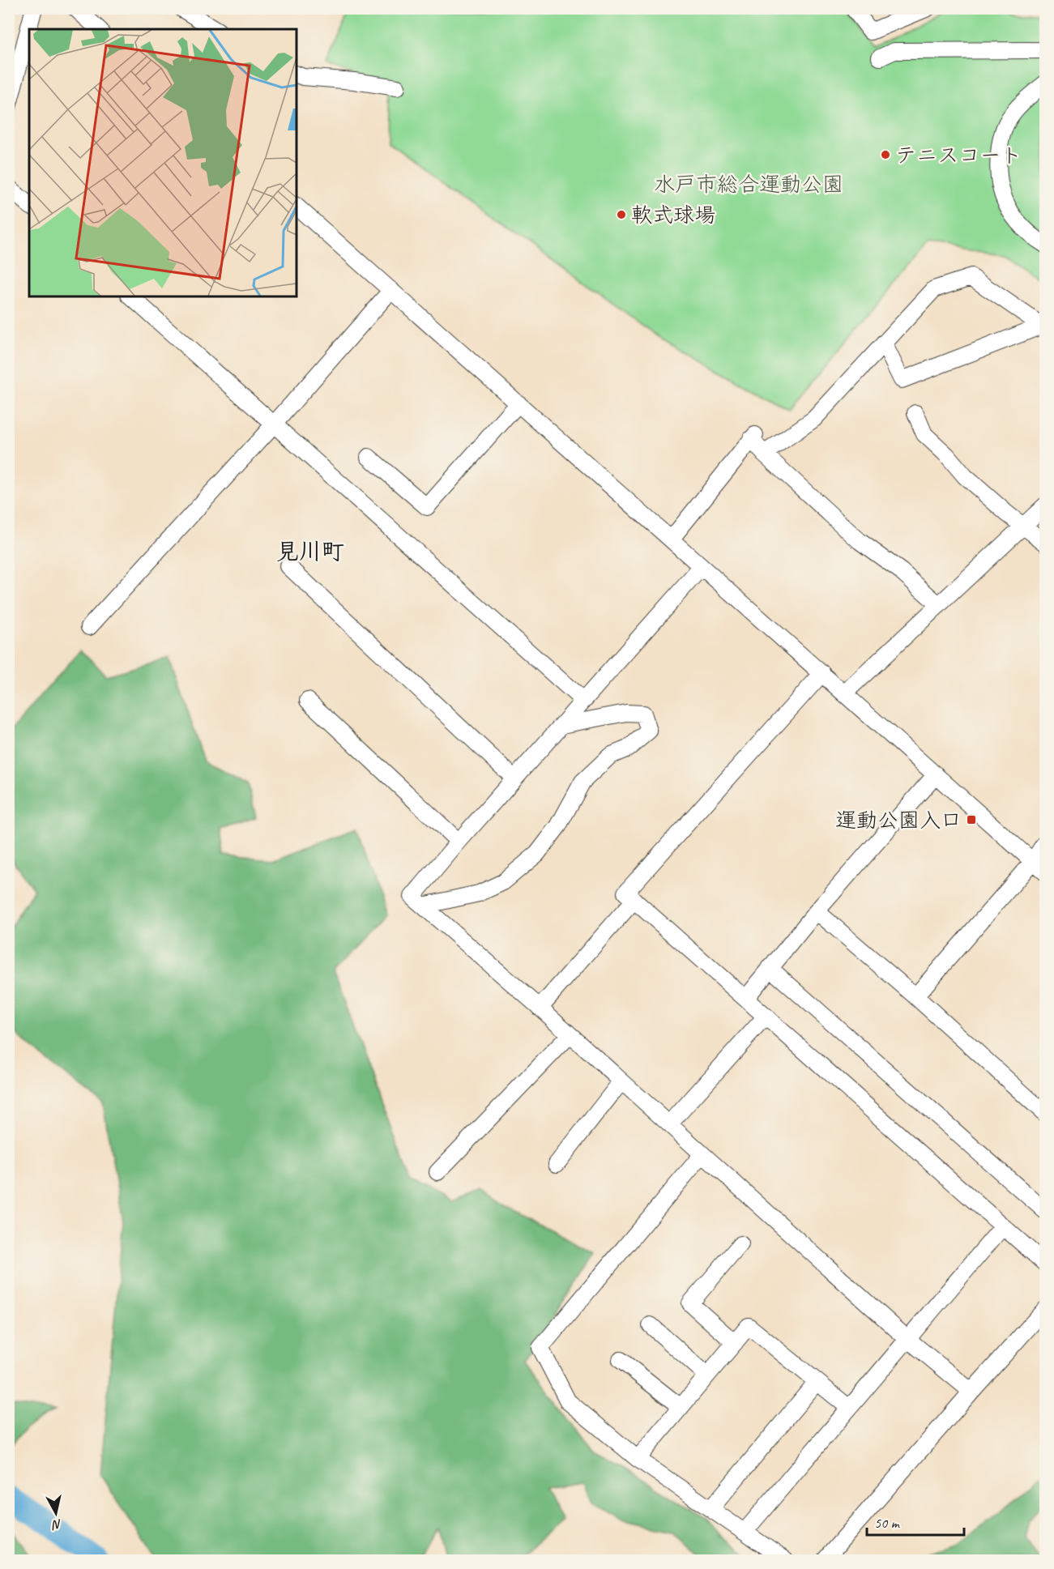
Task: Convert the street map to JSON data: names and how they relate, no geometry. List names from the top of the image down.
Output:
{
  "districts": ["見川町"],
  "parks": ["水戸市総合運動公園"],
  "places": {
    "other": ["テニスコート", "軟式球場"],
    "transit": ["運動公園入口"]
  },
  "scale_bar": "50 m",
  "north": "bottom"
}
